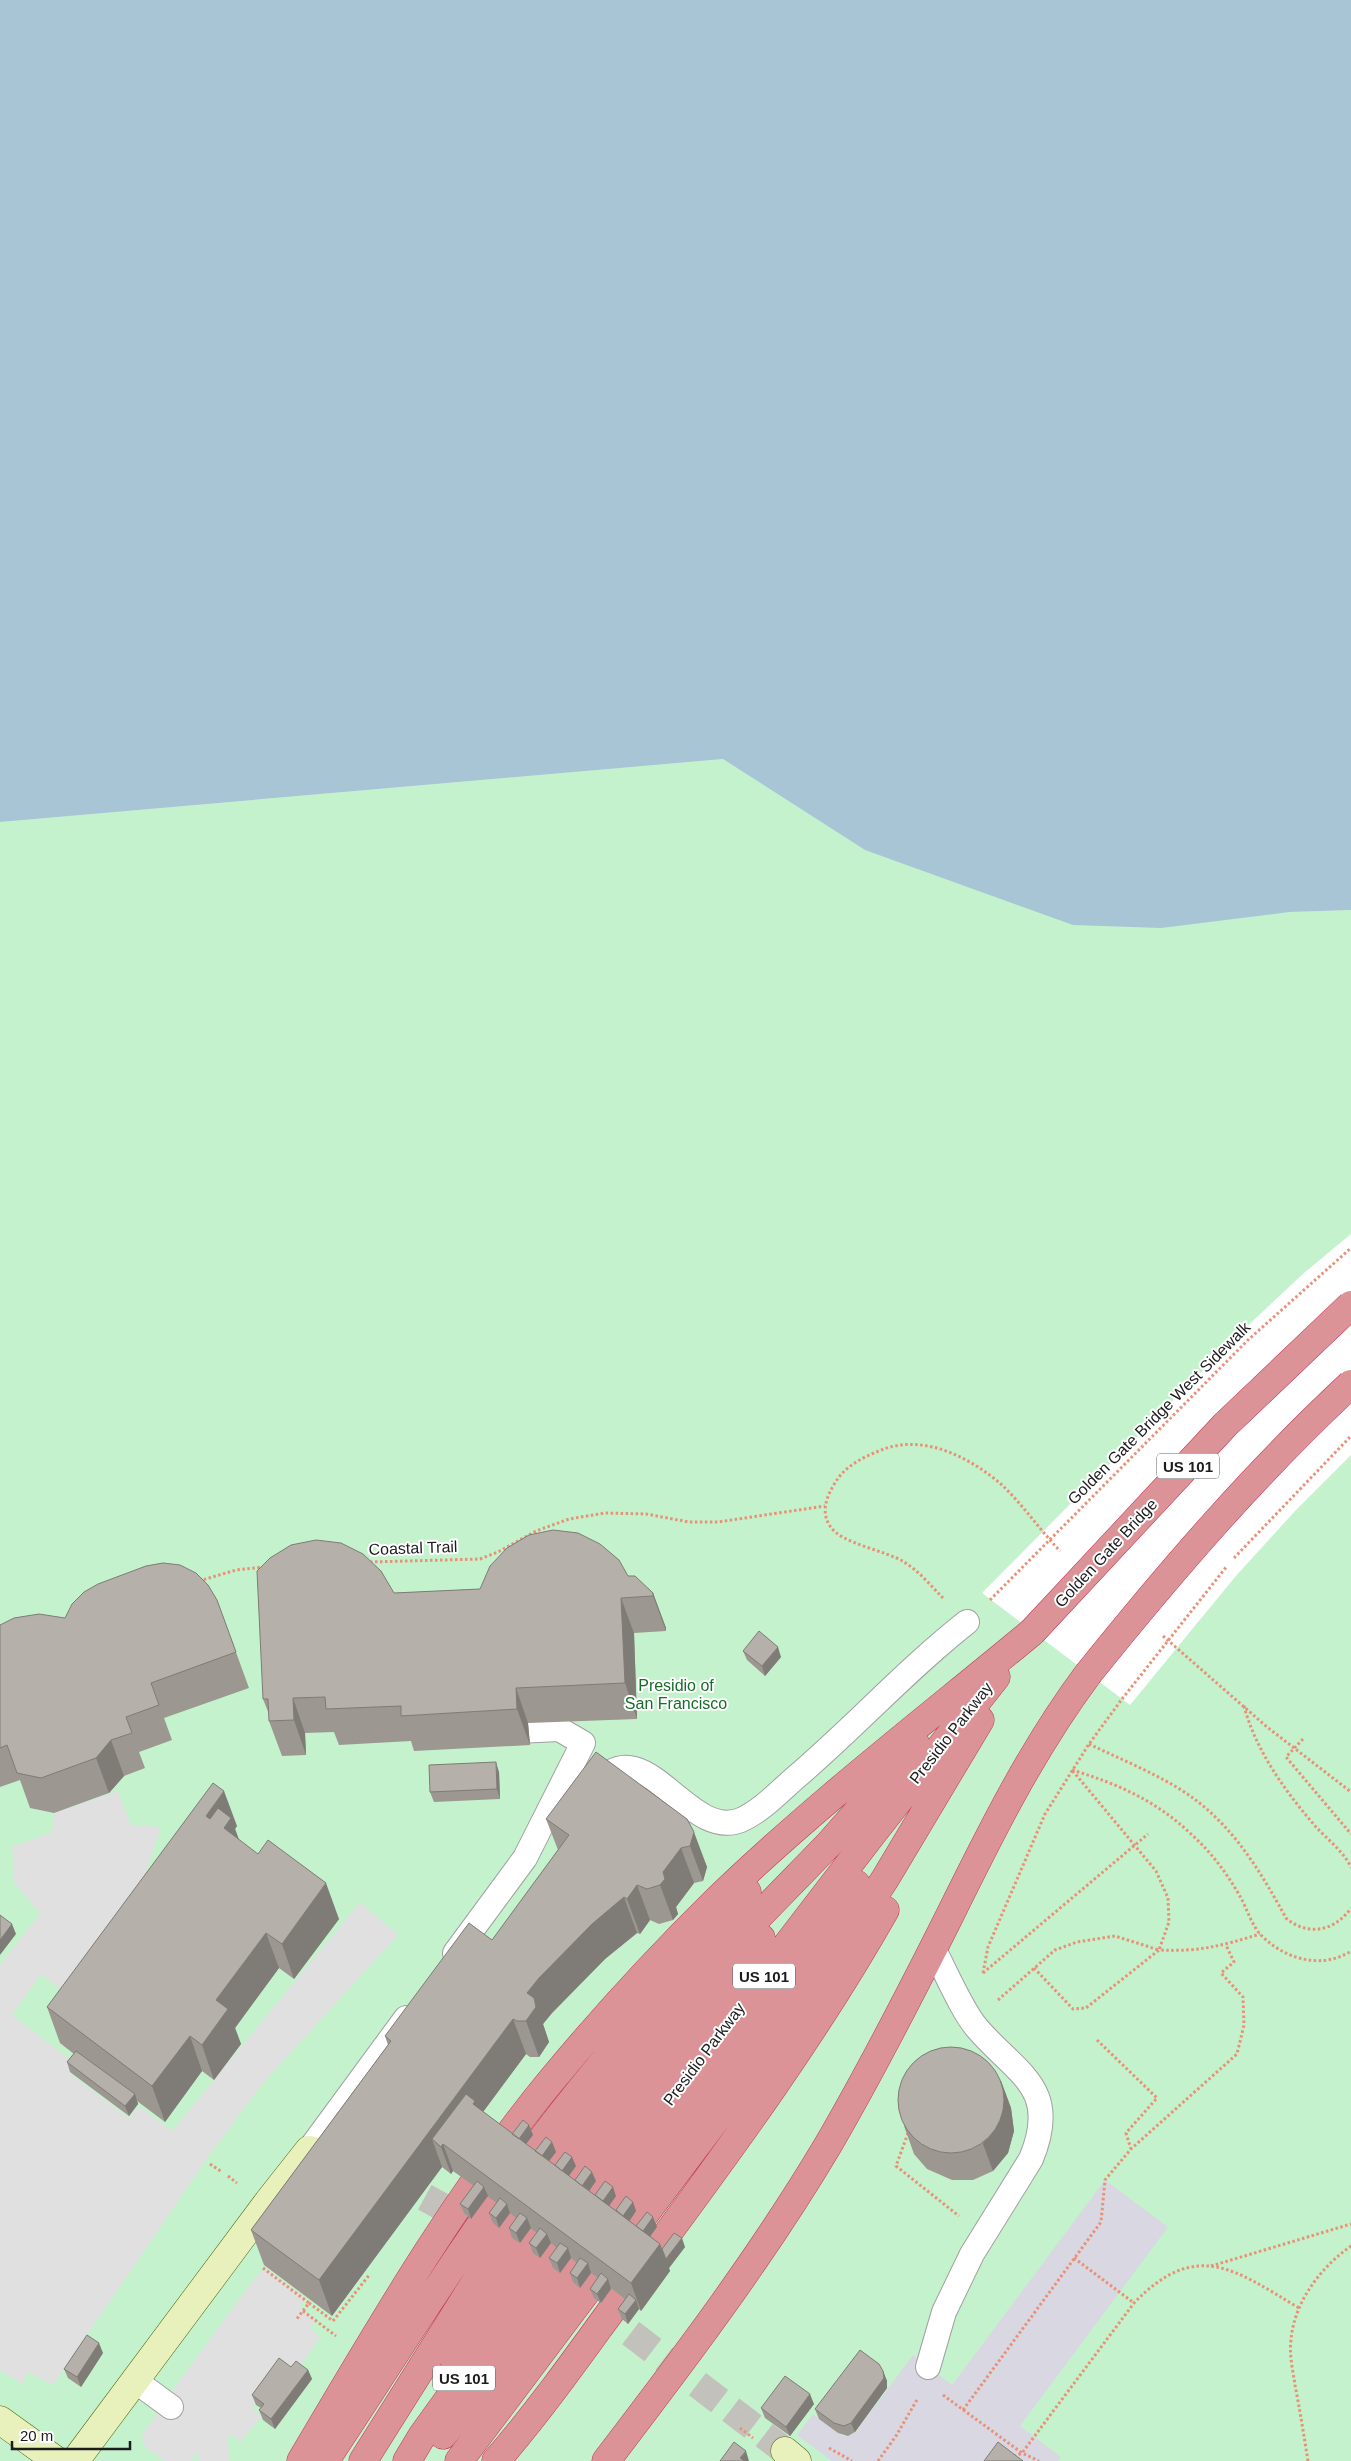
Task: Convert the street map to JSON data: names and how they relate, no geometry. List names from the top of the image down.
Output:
{
  "streets": {
    "highway": ["US 101", "Golden Gate Bridge", "Presidio Parkway"],
    "path": ["Golden Gate Bridge West Sidewalk", "Coastal Trail"]
  },
  "crossings": [
    ["Golden Gate Bridge", "Presidio Parkway"]
  ],
  "parks": ["Presidio of San Francisco"],
  "scale_bar": "20 m"
}
